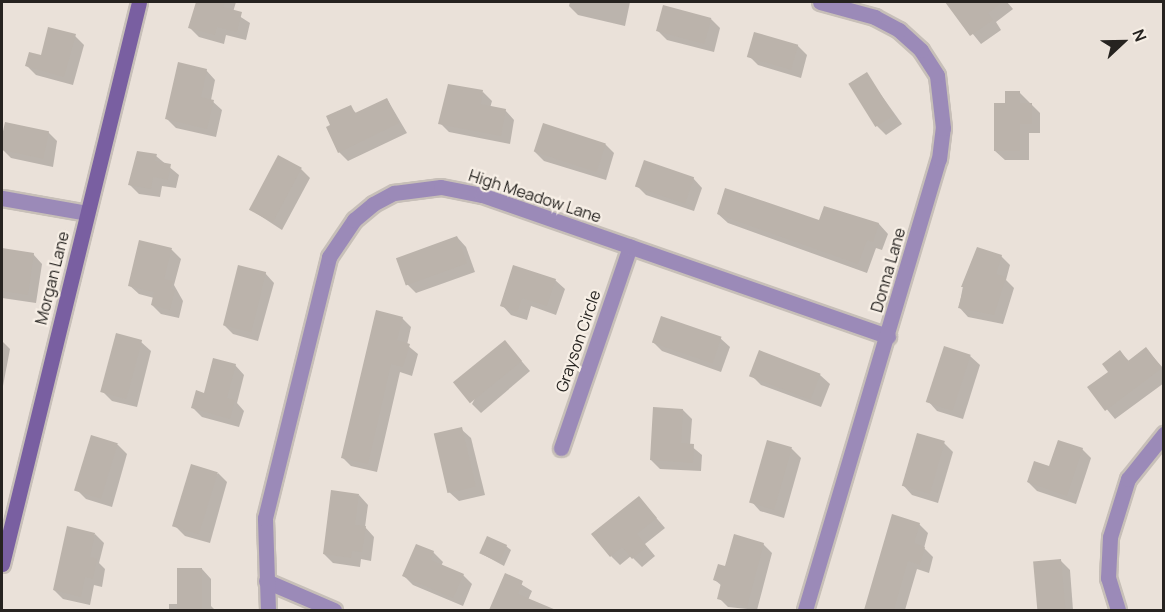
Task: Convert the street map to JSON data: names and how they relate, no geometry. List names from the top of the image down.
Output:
{
  "streets": {
    "street": [
      "High Meadow Lane",
      "Donna Lane",
      "Morgan Lane",
      "Grayson Circle"
    ]
  },
  "crossings": [
    ["High Meadow Lane", "Donna Lane"],
    ["High Meadow Lane", "Grayson Circle"]
  ],
  "north": "right"
}
